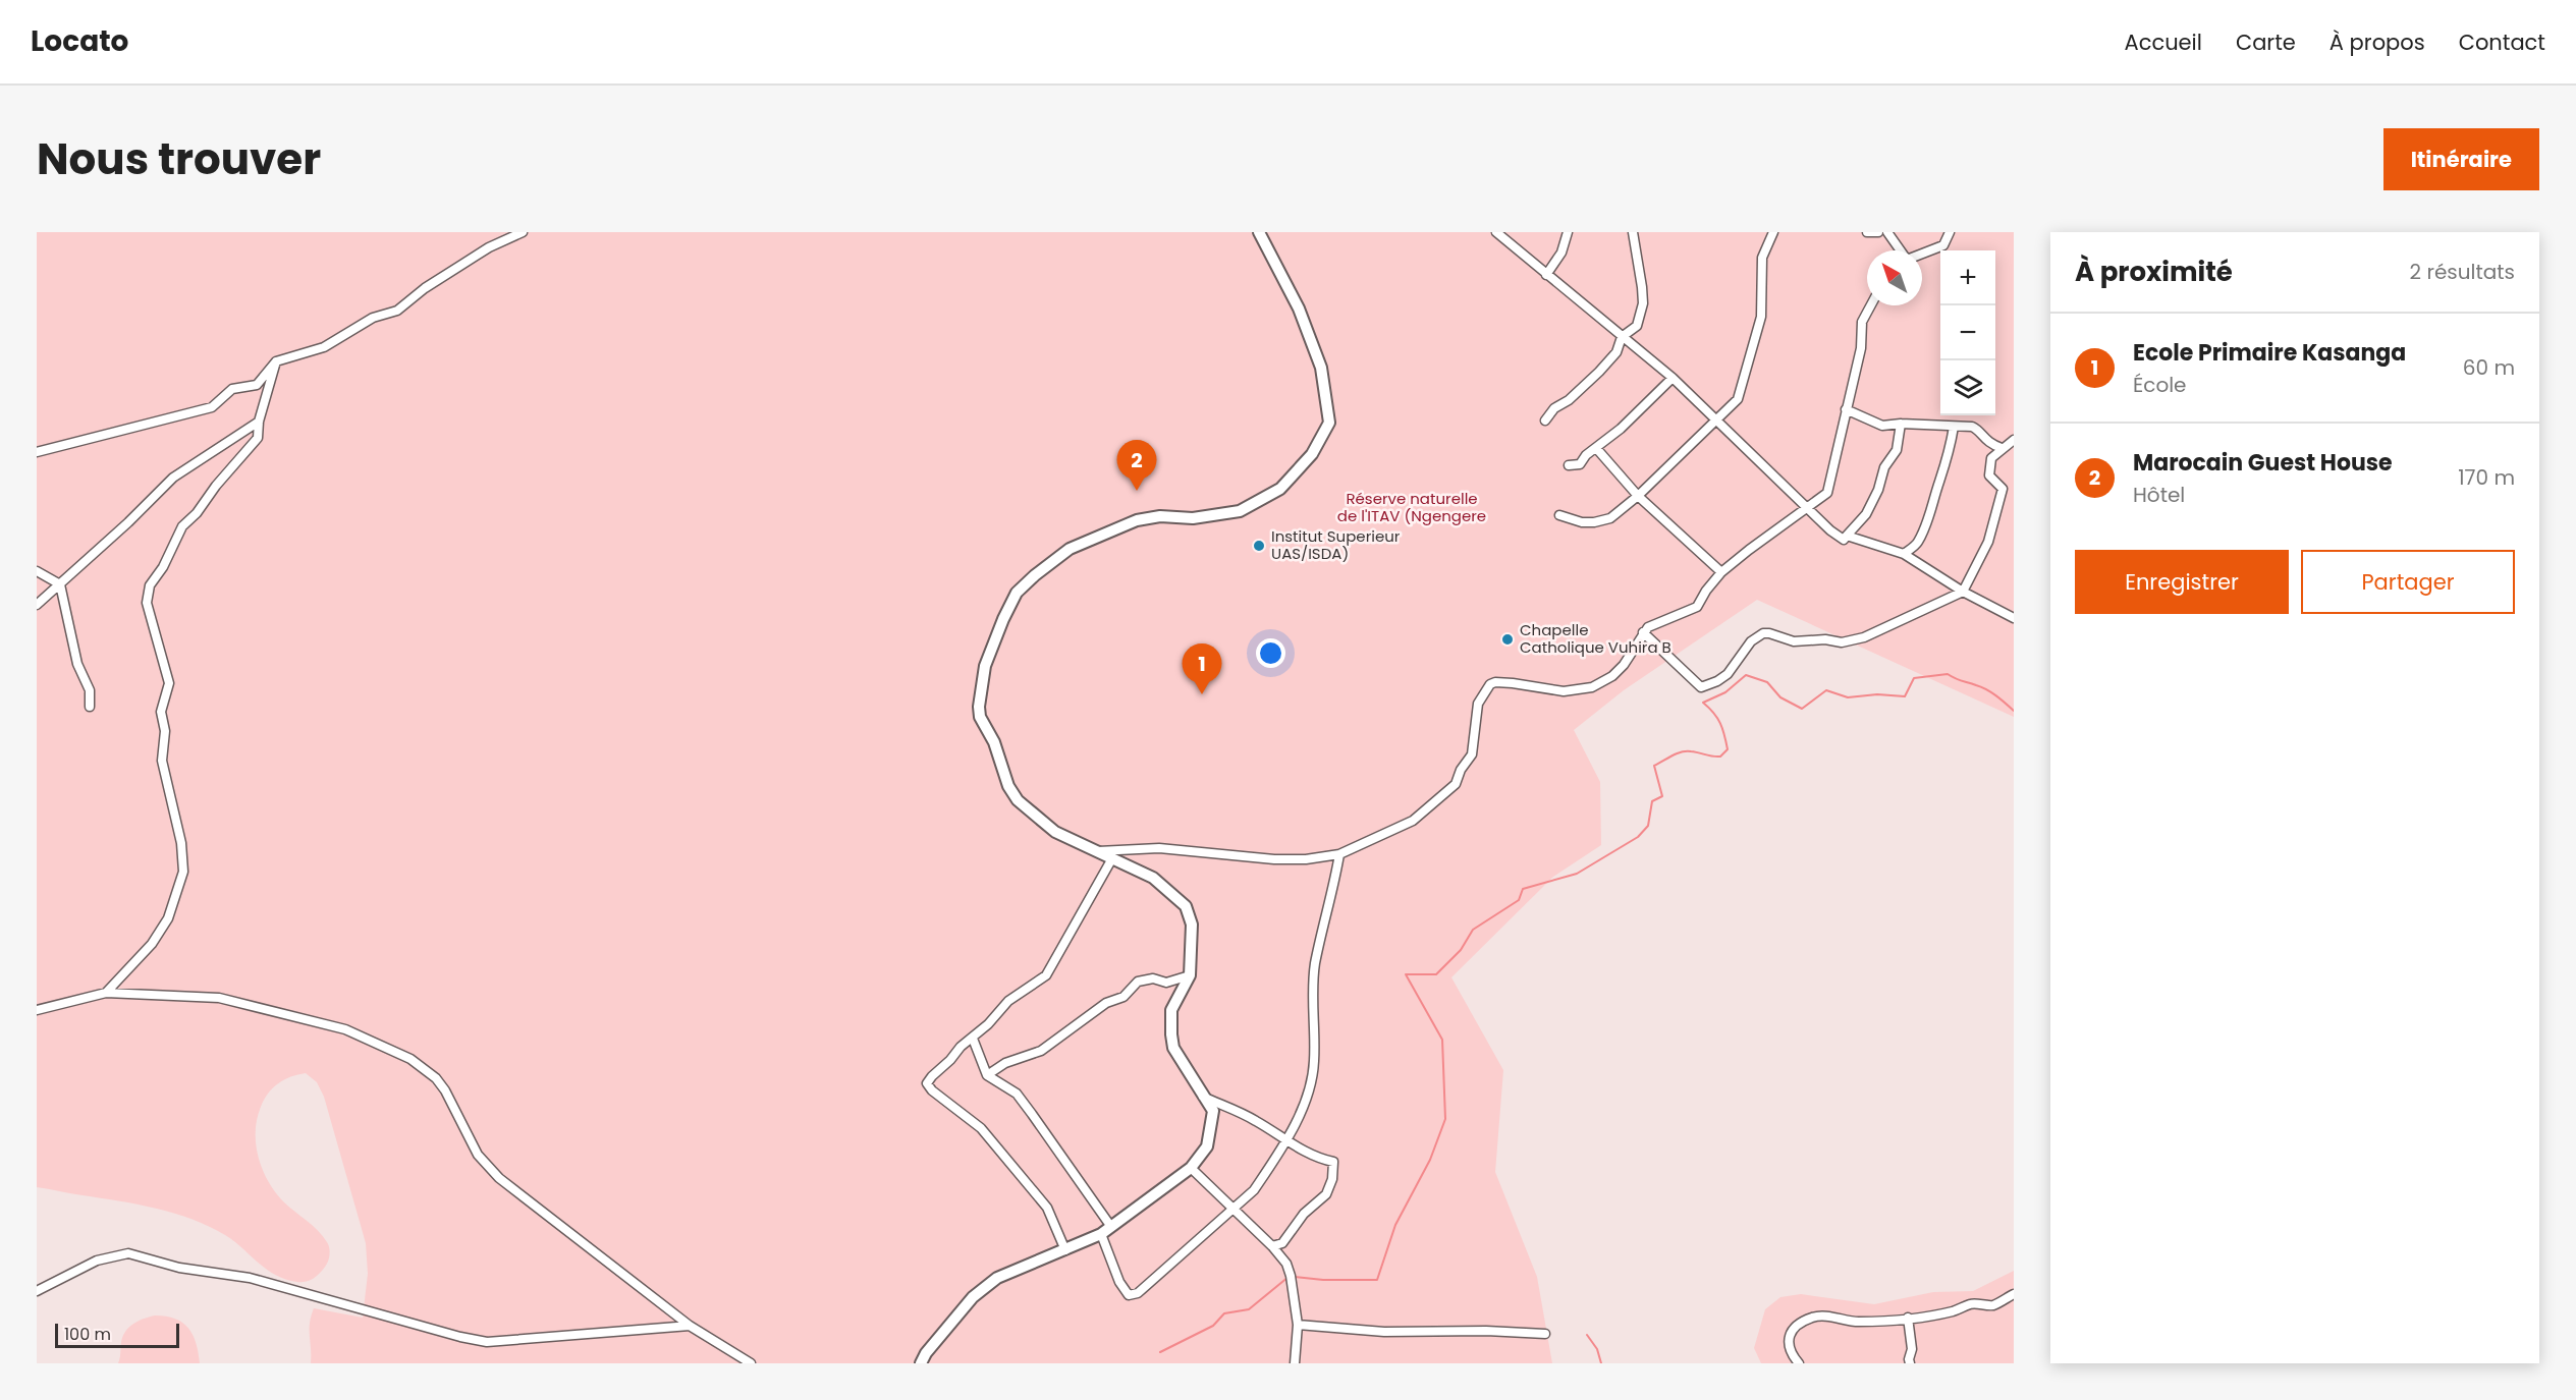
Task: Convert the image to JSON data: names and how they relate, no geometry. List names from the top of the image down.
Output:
{
  "parks": ["Réserve naturelle de l'ITAV (Ngengere"],
  "places": ["Institut Superieur UAS/ISDA)", "Chapelle Catholique Vuhira B"],
  "scale_bar": "100 m",
  "north": "top left",
  "page": {
    "header": "Locato",
    "nav": [
      "Accueil",
      "Carte",
      "À propos",
      "Contact"
    ],
    "title": "Nous trouver",
    "buttons": [
      "Itinéraire",
      ["Enregistrer", "Partager"]
    ],
    "heading": ["À proximité", "2 résultats"],
    "map_buttons": ["+", "−"],
    "list": [
      {
        "mark": "1",
        "name": "Ecole Primaire Kasanga",
        "note": "École",
        "value": "60 m"
      },
      {
        "mark": "2",
        "name": "Marocain Guest House",
        "note": "Hôtel",
        "value": "170 m"
      }
    ],
    "pins": ["2", "1"],
    "scale": "100 m"
  }
}
